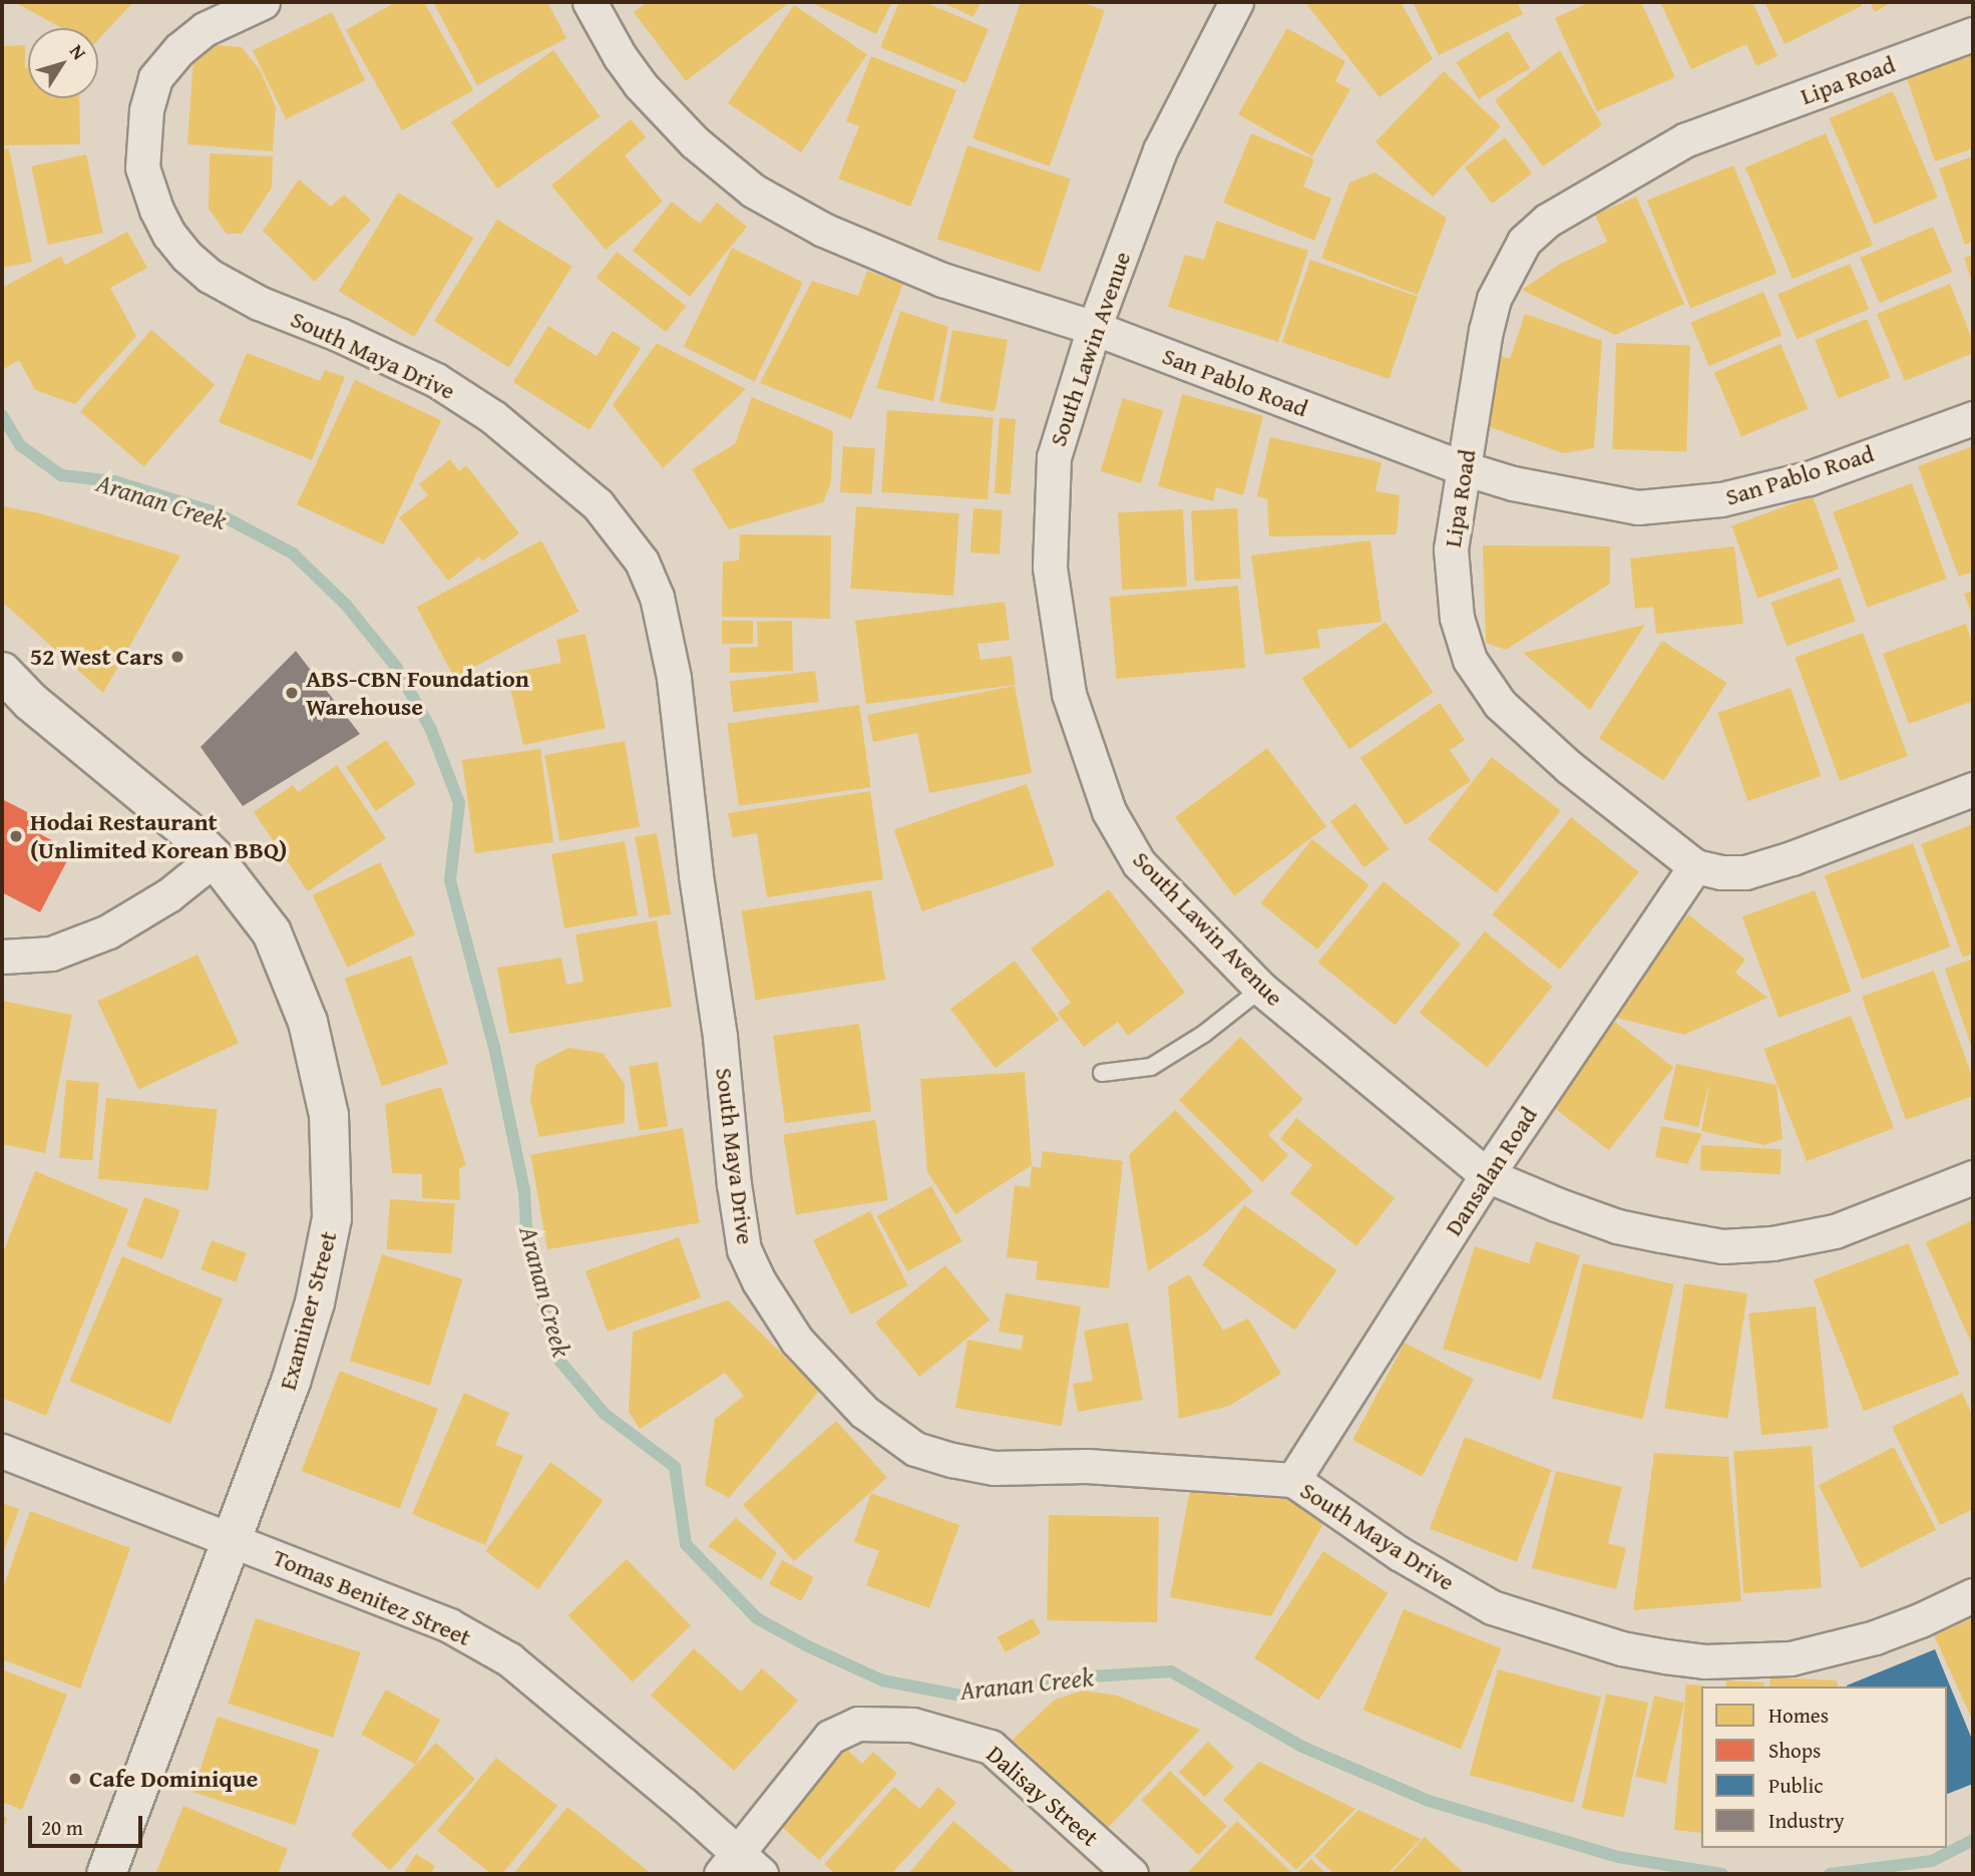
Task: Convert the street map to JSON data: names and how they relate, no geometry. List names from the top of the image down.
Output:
{
  "streets": {
    "street": [
      "Lipa Road",
      "South Lawin Avenue",
      "South Maya Drive",
      "San Pablo Road",
      "Dansalan Road",
      "Examiner Street",
      "Tomas Benitez Street",
      "Dalisay Street"
    ]
  },
  "crossings": [
    ["Lipa Road", "San Pablo Road"],
    ["Lipa Road", "Dansalan Road"],
    ["South Lawin Avenue", "San Pablo Road"],
    ["South Lawin Avenue", "Dansalan Road"],
    ["South Maya Drive", "Dansalan Road"],
    ["Examiner Street", "Tomas Benitez Street"],
    ["Tomas Benitez Street", "Dalisay Street"]
  ],
  "water": ["Aranan Creek"],
  "places": [
    "52 West Cars",
    "ABS-CBN Foundation Warehouse",
    "Hodai Restaurant (Unlimited Korean BBQ)",
    "Cafe Dominique"
  ],
  "legend": [
    "Homes",
    "Shops",
    "Public",
    "Industry"
  ],
  "scale_bar": "20 m",
  "north": "top right"
}
